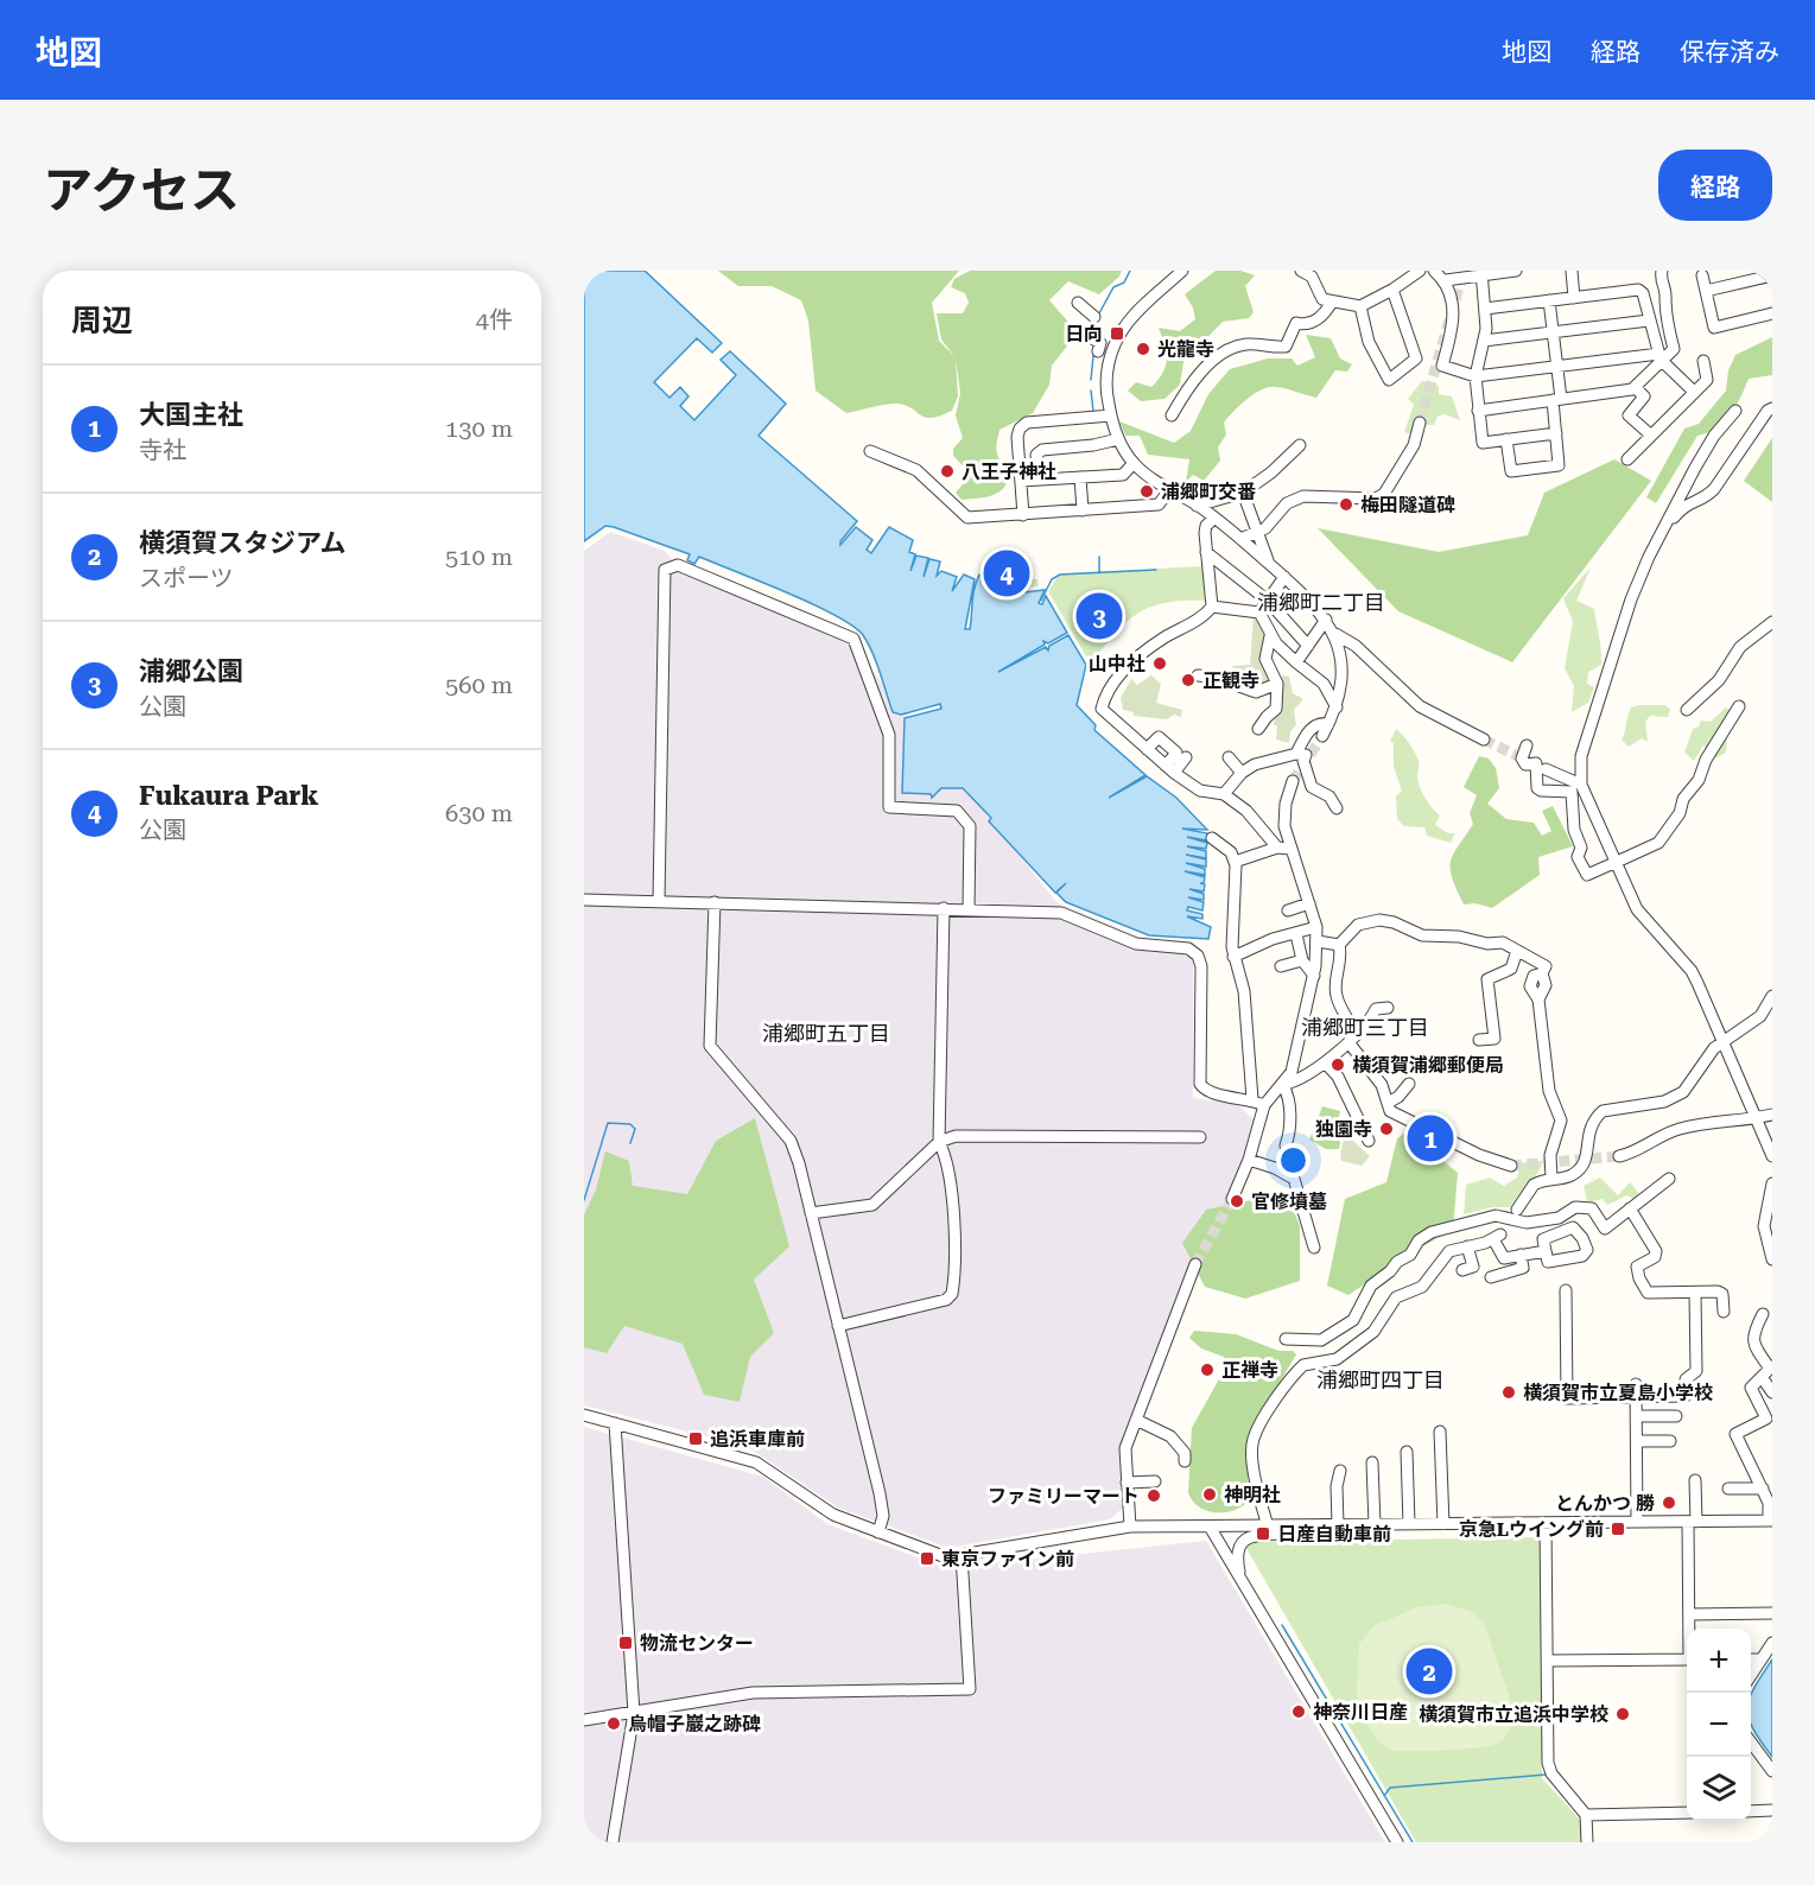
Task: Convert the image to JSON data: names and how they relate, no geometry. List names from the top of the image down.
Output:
{
  "districts": [
    "浦郷町二丁目",
    "浦郷町三丁目",
    "浦郷町五丁目",
    "浦郷町四丁目"
  ],
  "places": {
    "transit": [
      "日向",
      "追浜車庫前",
      "京急Lウイング前",
      "日産自動車前",
      "東京ファイン前",
      "物流センター"
    ],
    "other": [
      "光龍寺",
      "八王子神社",
      "浦郷町交番",
      "梅田隧道碑",
      "山中社",
      "正観寺",
      "横須賀浦郷郵便局",
      "独園寺",
      "官修墳墓",
      "正禅寺",
      "横須賀市立夏島小学校",
      "神明社",
      "ファミリーマート",
      "とんかつ 勝",
      "神奈川日産",
      "横須賀市立追浜中学校",
      "烏帽子巖之跡碑"
    ]
  },
  "page": {
    "header": "地図",
    "nav": ["地図", "経路", "保存済み"],
    "title": "アクセス",
    "buttons": "経路",
    "heading": ["周辺", "4件"],
    "list": [
      {
        "mark": "1",
        "name": "大国主社",
        "note": "寺社",
        "value": "130 m"
      },
      {
        "mark": "2",
        "name": "横須賀スタジアム",
        "note": "スポーツ",
        "value": "510 m"
      },
      {
        "mark": "3",
        "name": "浦郷公園",
        "note": "公園",
        "value": "560 m"
      },
      {
        "mark": "4",
        "name": "Fukaura Park",
        "note": "公園",
        "value": "630 m"
      }
    ],
    "pins": [
      "4",
      "3",
      "1",
      "2"
    ],
    "map_buttons": ["+", "−"]
  }
}
